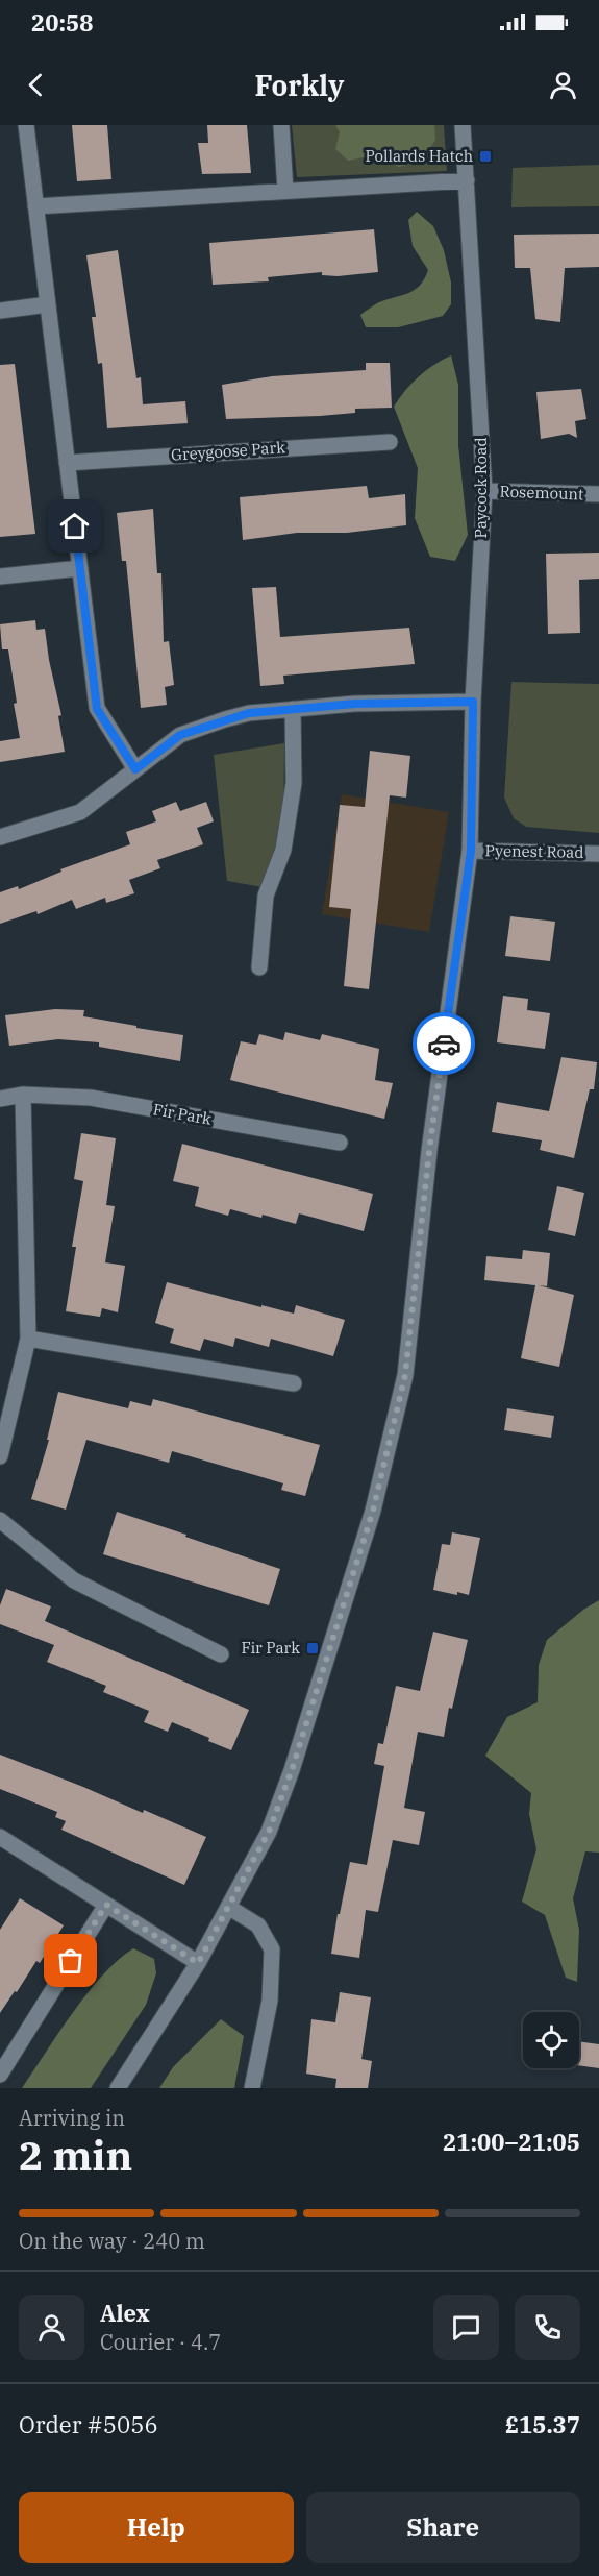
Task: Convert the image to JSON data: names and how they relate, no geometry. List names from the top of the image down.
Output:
{
  "streets": {
    "street": [
      "Greygoose Park",
      "Paycock Road",
      "Rosemount",
      "Pyenest Road",
      "Fir Park"
    ]
  },
  "crossings": [
    ["Paycock Road", "Rosemount"],
    ["Paycock Road", "Pyenest Road"]
  ],
  "places": {
    "transit": ["Pollards Hatch", "Fir Park"]
  },
  "page": {
    "status": "20:58",
    "header": "Forkly",
    "heading": ["2 min", "Arriving in", "21:00–21:05"],
    "panel": [
      "Alex",
      "Courier · 4.7",
      "Order #5056",
      "£15.37"
    ],
    "bar": "On the way · 240 m",
    "buttons": ["Help", "Share"]
  }
}
